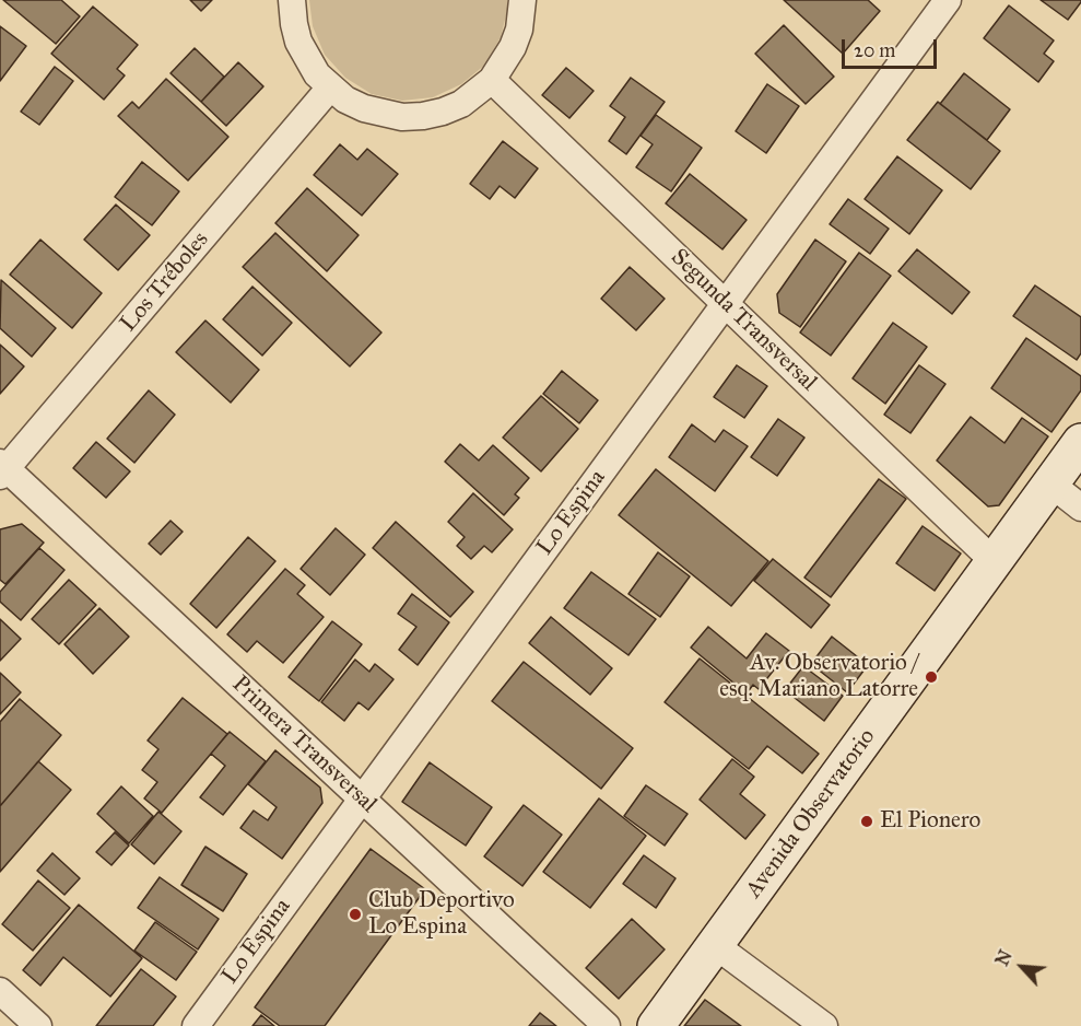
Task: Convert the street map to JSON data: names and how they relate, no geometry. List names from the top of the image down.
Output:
{
  "streets": {
    "main road": ["Avenida Observatorio"],
    "street": [
      "Los Tréboles",
      "Segunda Transversal",
      "Lo Espina",
      "Primera Transversal"
    ]
  },
  "crossings": [
    ["Los Tréboles", "Primera Transversal"],
    ["Segunda Transversal", "Lo Espina"],
    ["Segunda Transversal", "Avenida Observatorio"],
    ["Lo Espina", "Primera Transversal"]
  ],
  "places": ["Av. Observatorio / esq. Mariano Latorre", "El Pionero", "Club Deportivo Lo Espina"],
  "scale_bar": "20 m",
  "north": "top left"
}
